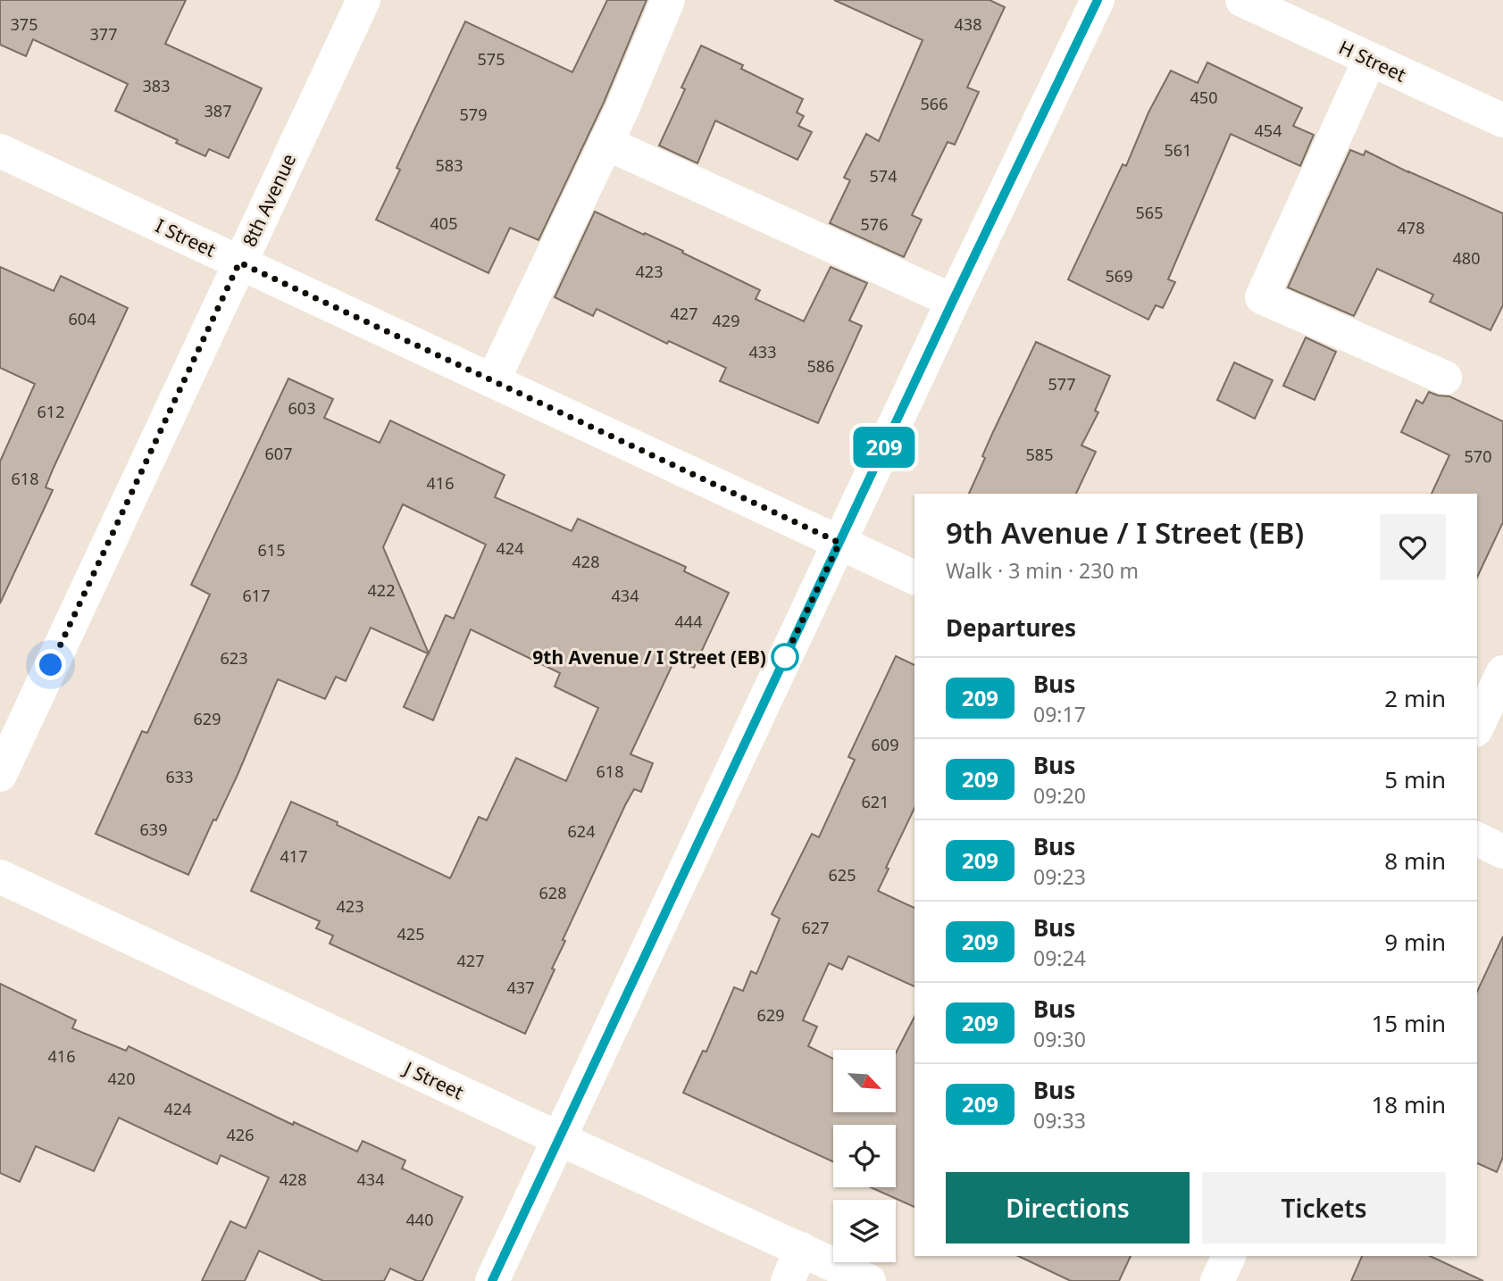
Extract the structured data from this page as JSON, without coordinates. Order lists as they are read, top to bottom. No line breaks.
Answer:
{"streets":{"street":["H Street","8th Avenue","I Street","J Street"]},"crossings":[["8th Avenue","I Street"]],"places":["9th Avenue / I Street (EB)"],"lines":["bus line 209"],"house_numbers":["375","438","377","575","383","450","566","387","579","454","561","583","574","565","405","576","478","480","423","569","427","604","429","433","586","577","603","612","607","585","570","618","416","424","615","428","422","617","434","444","623","629","609","618","633","621","639","624","417","625","628","423","627","425","427","437","629","416","420","424","426","428","434","440"],"north":"bottom right","page":{"on_map":"209","heading":[["9th Avenue / I Street (EB)","Walk · 3 min · 230 m"],"Departures"],"list":[{"mark":"209","name":"Bus","note":"09:17","value":"2 min"},{"mark":"209","name":"Bus","note":"09:20","value":"5 min"},{"mark":"209","name":"Bus","note":"09:23","value":"8 min"},{"mark":"209","name":"Bus","note":"09:24","value":"9 min"},{"mark":"209","name":"Bus","note":"09:30","value":"15 min"},{"mark":"209","name":"Bus","note":"09:33","value":"18 min"}],"buttons":["Directions","Tickets"]}}
